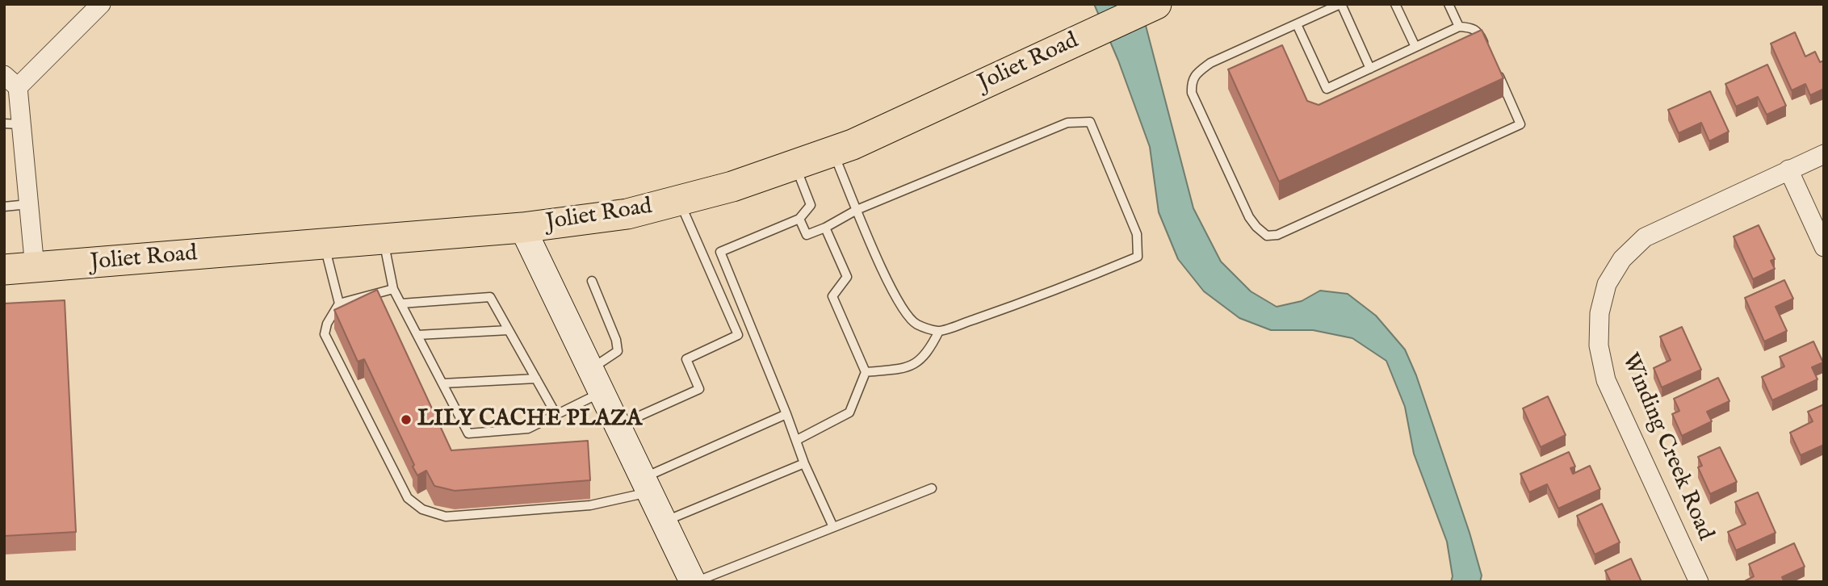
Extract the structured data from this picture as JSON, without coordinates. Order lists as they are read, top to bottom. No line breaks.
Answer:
{"streets":{"main road":["Joliet Road"],"street":["Winding Creek Road"]},"places":["LILY CACHE PLAZA"]}
